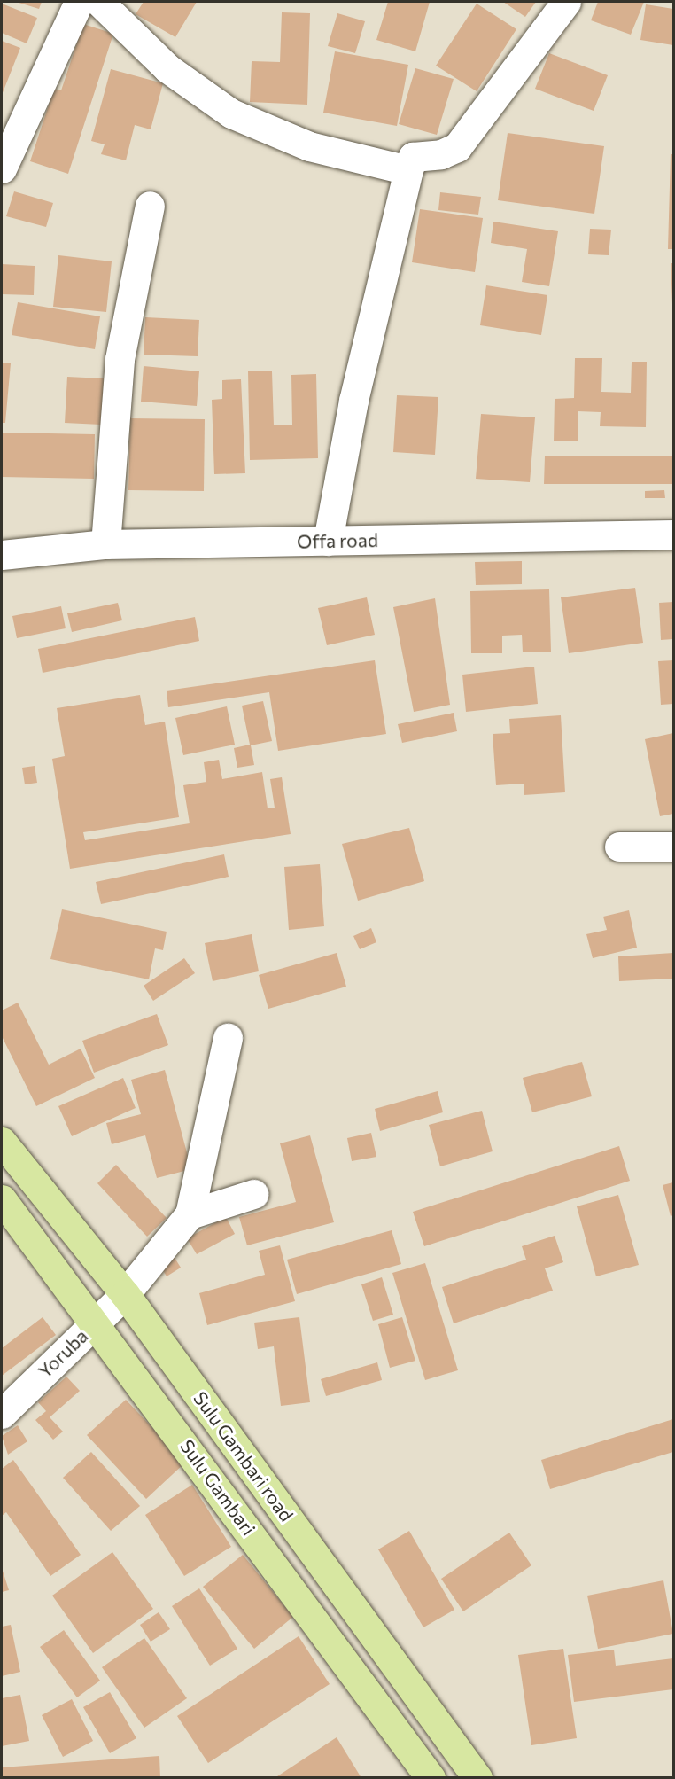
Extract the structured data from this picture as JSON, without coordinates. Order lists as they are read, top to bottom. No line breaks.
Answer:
{"streets":{"main road":["Sulu Gambari road","Sulu Gambari"],"street":["Offa road","Yoruba"]},"crossings":[["Yoruba","Sulu Gambari road"],["Yoruba","Sulu Gambari"]]}
